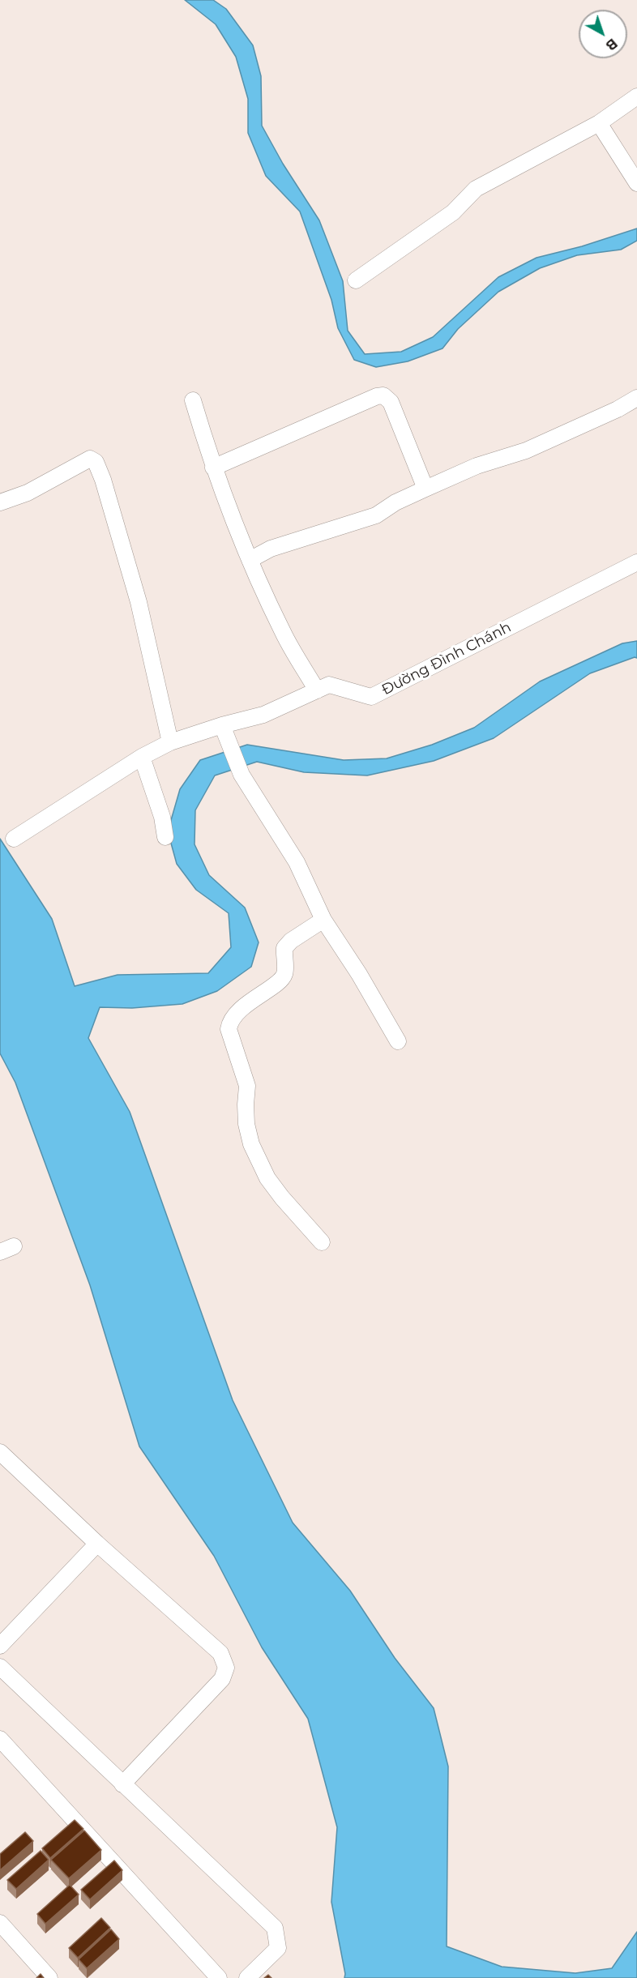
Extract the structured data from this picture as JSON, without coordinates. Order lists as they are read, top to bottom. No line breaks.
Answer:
{"streets":{"street":["Đường Đình Chánh"]},"north":"bottom right"}
